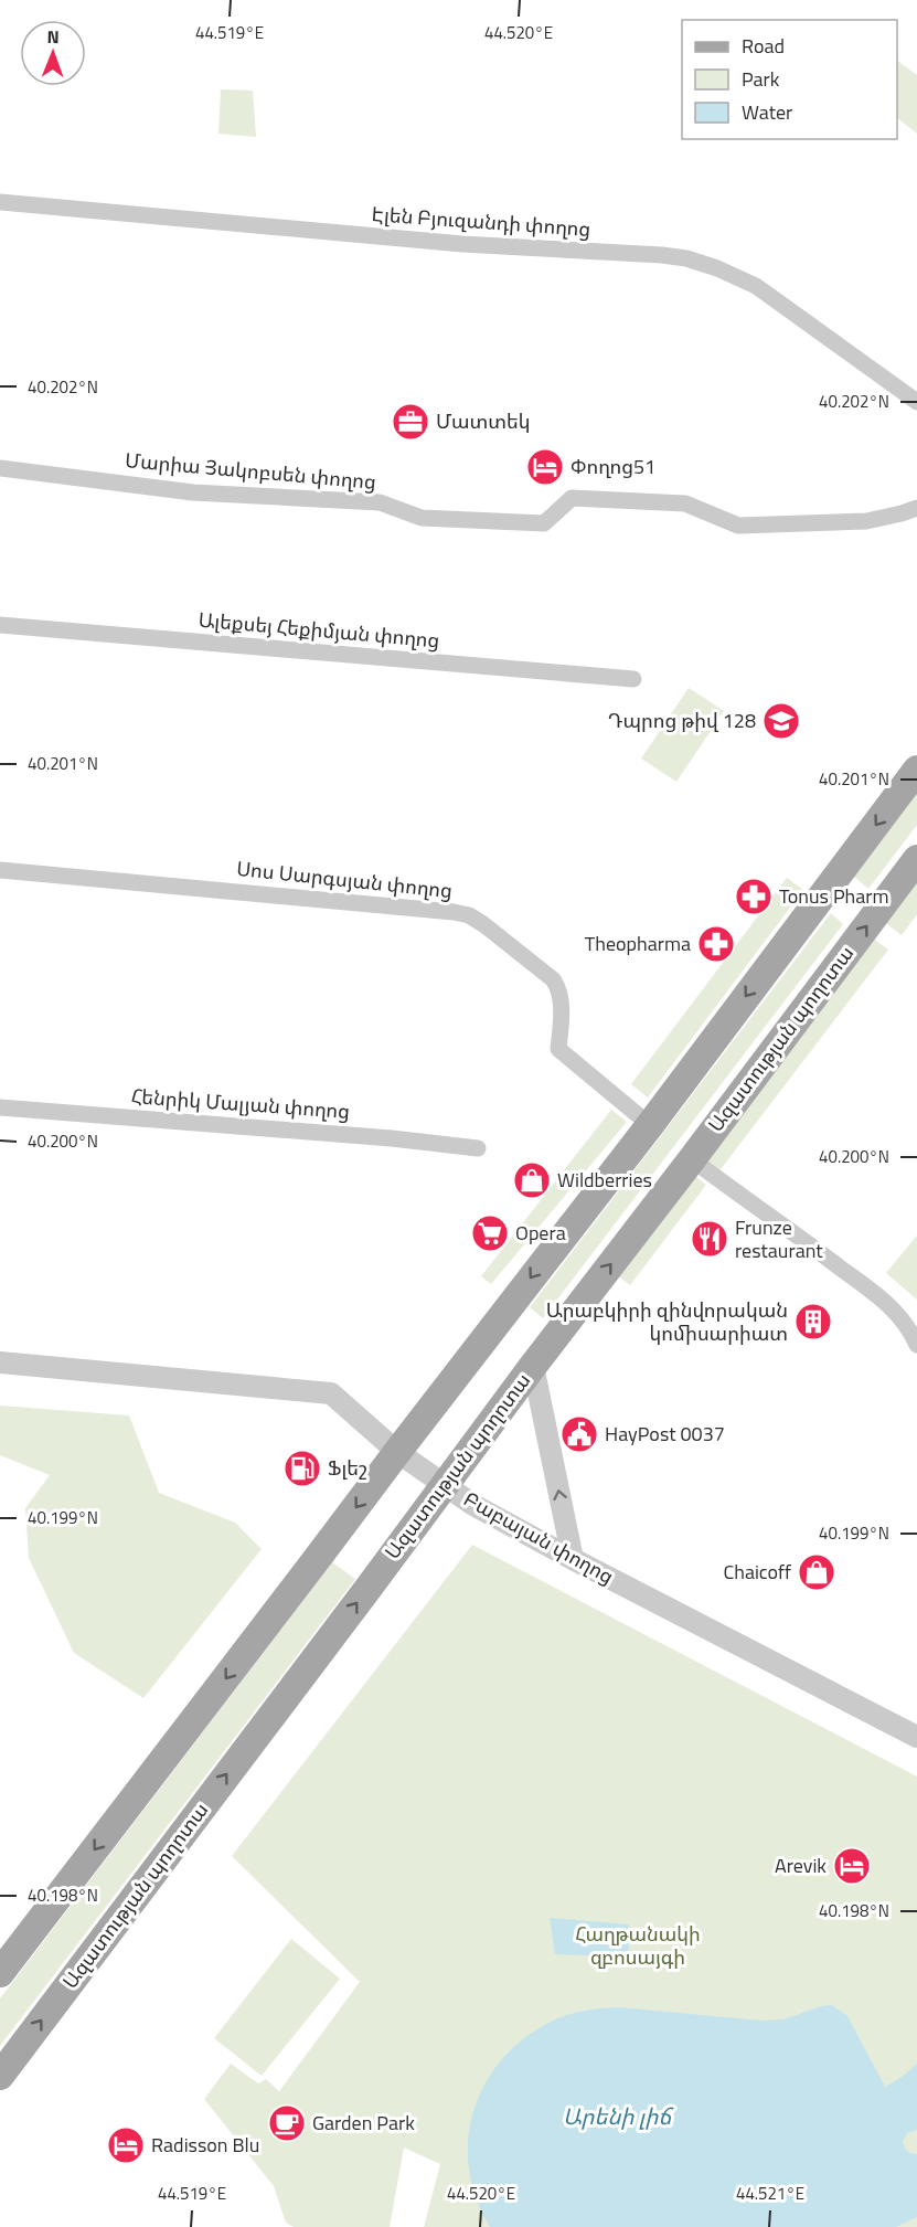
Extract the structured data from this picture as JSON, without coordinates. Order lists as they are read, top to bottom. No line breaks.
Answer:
{"streets":{"main road":["Ազատության պողոտա"],"street":["Էլեն Բյուզանդի փողոց","Մարիա Յակոբսեն փողոց","Ալեքսեյ Հեքիմյան փողոց","Սոս Սարգսյան փողոց","Հենրիկ Մալյան փողոց","Բաբայան փողոց"]},"crossings":[["Ազատության պողոտա","Բաբայան փողոց"]],"water":["Արենի լիճ"],"parks":["Հաղթանակի զբոսայգի"],"places":{"office":["Մատտեկ"],"hotel":["Փողոց51","Arevik","Radisson Blu"],"school or university":["Դպրոց թիվ 128"],"pharmacy":["Tonus Pharm","Theopharma"],"shop":["Wildberries","Chaicoff"],"supermarket":["Opera"],"restaurant":["Frunze restaurant"],"building":["Արաբկիրի զինվորական կոմիսարիատ"],"public building":["HayPost 0037"],"fuel station":["Ֆլեշ"],"cafe":["Garden Park"]},"legend":["Road","Park","Water"],"north":"top","coordinates":["44.519°E","44.520°E","40.202°N","40.201°N","40.200°N","40.199°N","40.198°N","44.521°E"]}
